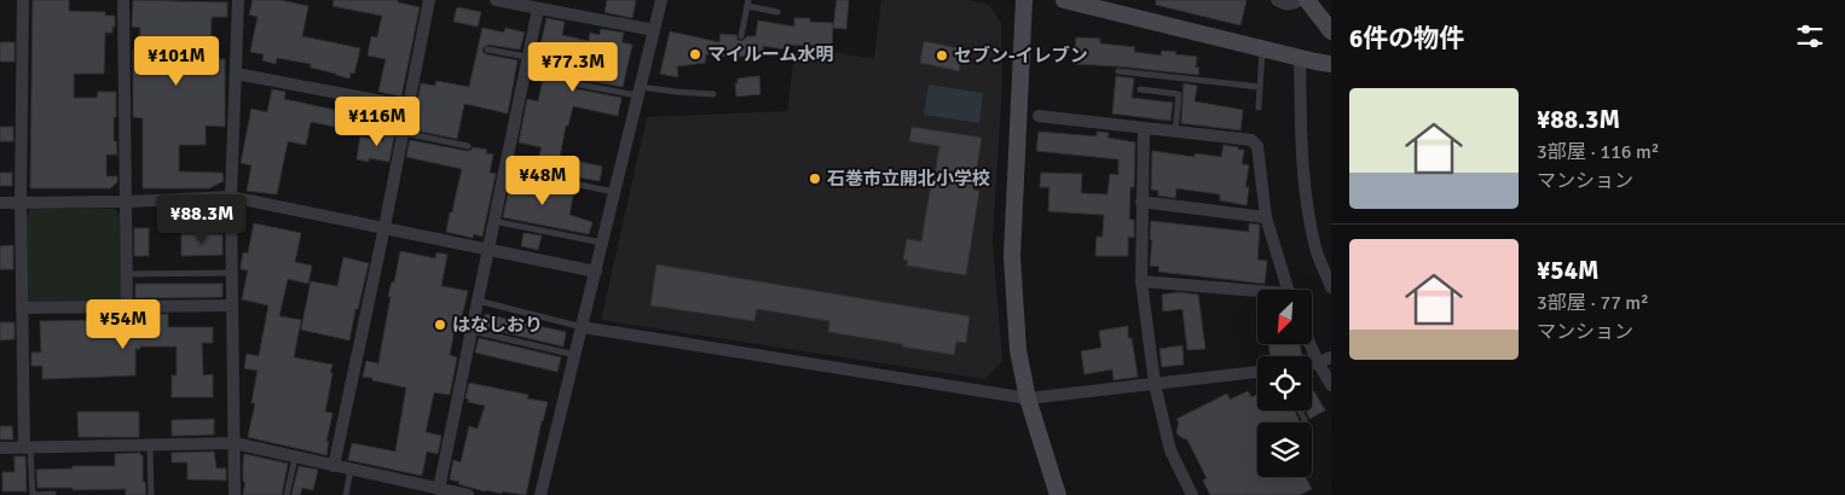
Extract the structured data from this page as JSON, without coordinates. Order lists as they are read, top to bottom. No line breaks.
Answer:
{"places":["マイルーム水明","セブン-イレブン","石巻市立開北小学校","はなしおり"],"north":"bottom left","page":{"heading":"6件の物件","price":["¥101M","¥77.3M","¥116M","¥48M","¥88.3M","¥54M"],"list":[{"name":"¥88.3M","note":"3部屋 · 116 m² · マンション"},{"name":"¥54M","note":"3部屋 · 77 m² · マンション"}]}}
